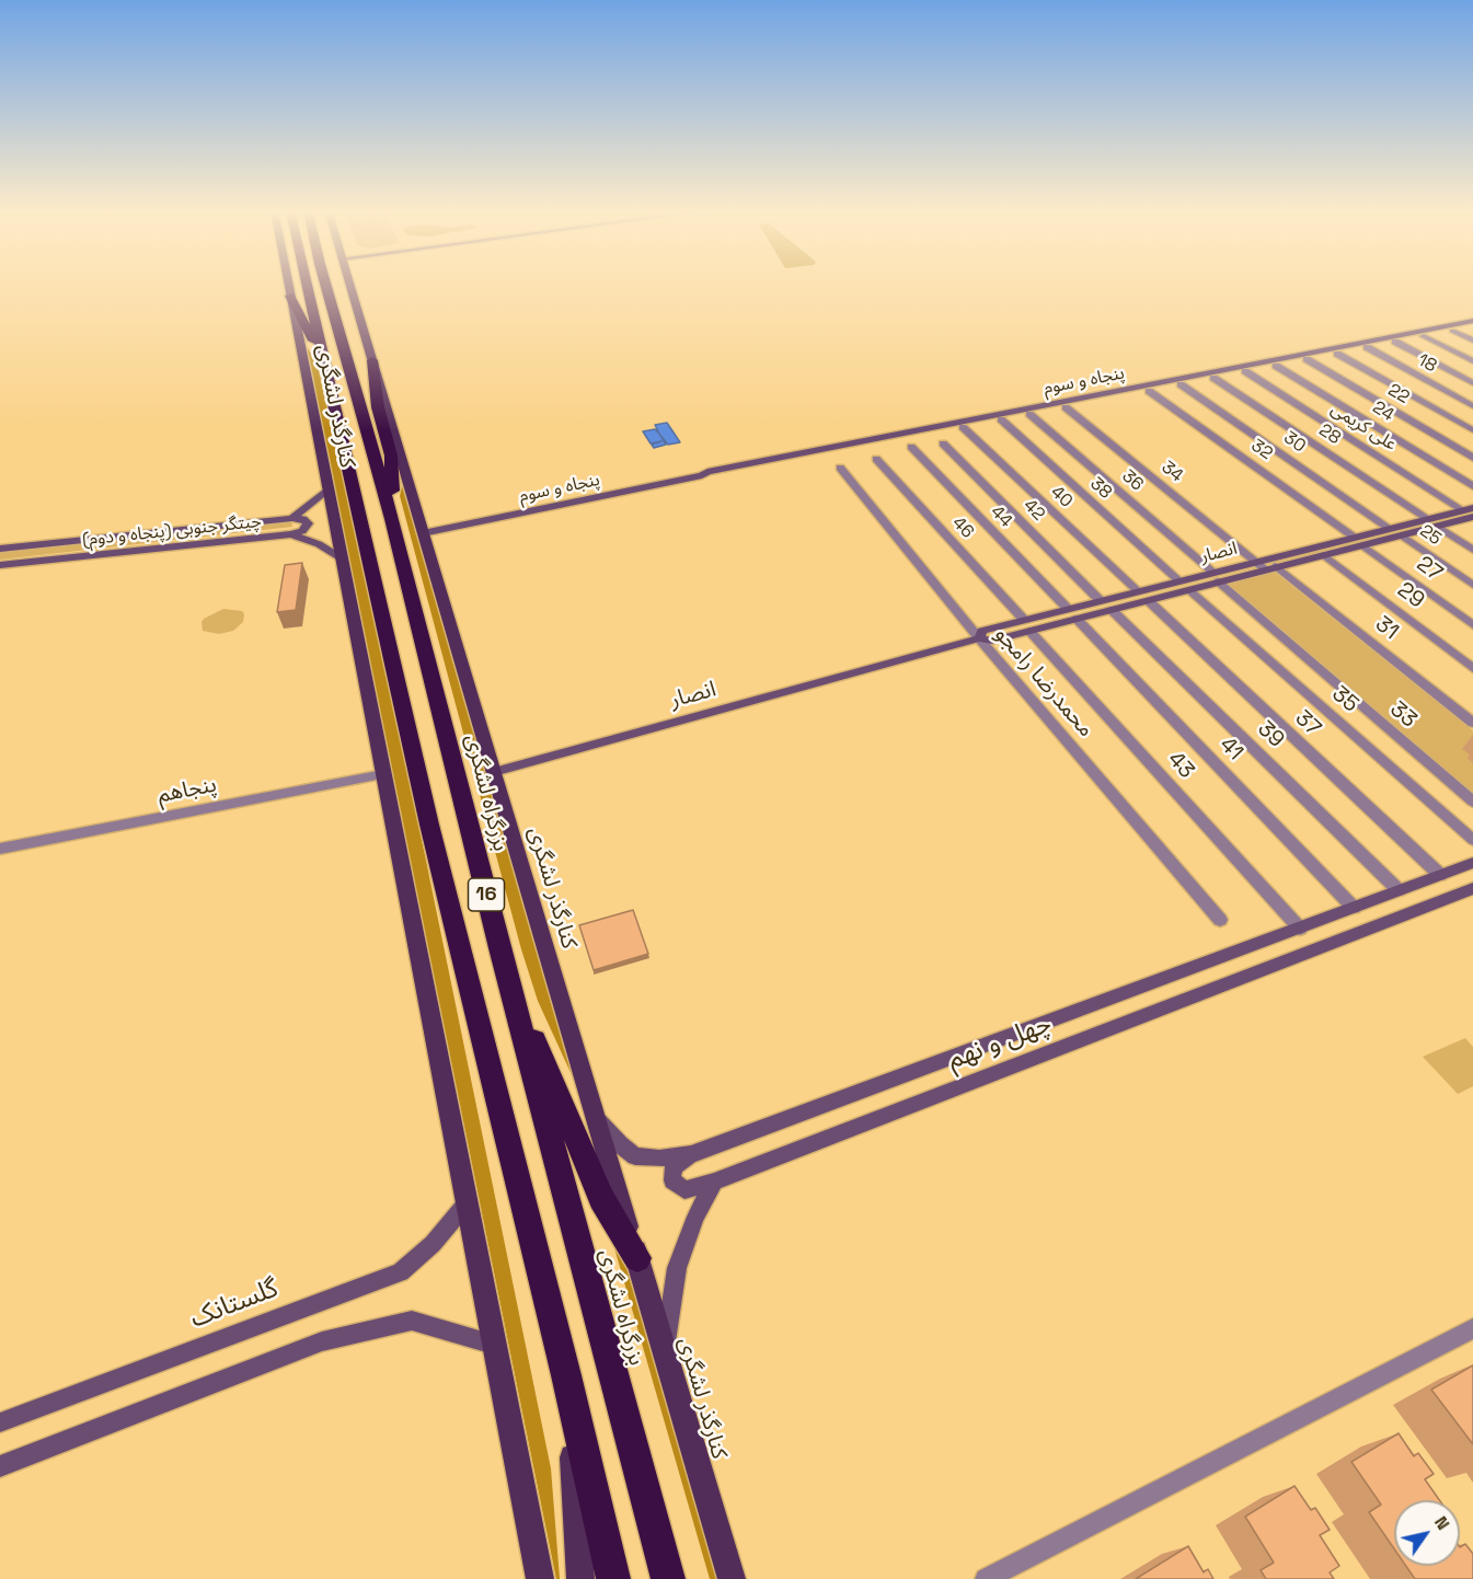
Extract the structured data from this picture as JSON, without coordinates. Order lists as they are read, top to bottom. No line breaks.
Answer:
{"streets":{"highway":["بزرگراه لشگری","16"],"main road":["کنارگذر لشگری"],"street":["18","پنجاه و سوم","22","24","علی کریمی","28","30","32","34","36","38","40","42","44","46","چیتگر جنوبی (پنجاه و دوم)","25","انصار","27","29","31","محمدرضا رامجو","35","33","37","39","41","43","پنجاهم","چهل و نهم","گلستانک"]},"crossings":[["18","پنجاه و سوم"],["پنجاه و سوم","22"],["پنجاه و سوم","کنارگذر لشگری"],["پنجاه و سوم","24"],["پنجاه و سوم","علی کریمی"],["پنجاه و سوم","28"],["پنجاه و سوم","30"],["پنجاه و سوم","32"],["پنجاه و سوم","34"],["پنجاه و سوم","36"],["پنجاه و سوم","38"],["پنجاه و سوم","40"],["کنارگذر لشگری","چیتگر جنوبی (پنجاه و دوم)"],["کنارگذر لشگری","انصار"],["کنارگذر لشگری","پنجاهم"],["کنارگذر لشگری","چهل و نهم"],["کنارگذر لشگری","گلستانک"],["علی کریمی","انصار"],["28","انصار"],["30","انصار"],["32","انصار"],["32","27"],["34","انصار"],["34","31"],["36","انصار"],["36","33"],["38","انصار"],["40","انصار"],["42","انصار"],["44","انصار"],["44","41"],["46","انصار"],["46","43"],["25","انصار"],["انصار","27"],["انصار","29"],["انصار","31"],["انصار","محمدرضا رامجو"],["انصار","35"],["انصار","33"],["انصار","37"],["انصار","39"],["انصار","41"],["انصار","43"],["37","چهل و نهم"],["39","چهل و نهم"],["41","چهل و نهم"],["43","چهل و نهم"]],"north":"top right"}
